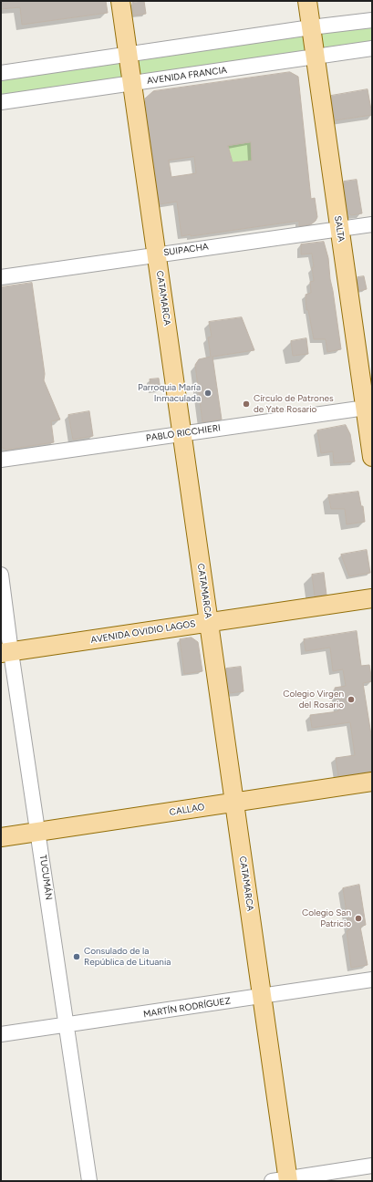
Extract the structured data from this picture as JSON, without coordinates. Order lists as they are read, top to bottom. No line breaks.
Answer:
{"streets":{"main road":["SALTA","CATAMARCA","AVENIDA OVIDIO LAGOS","CALLAO"],"street":["AVENIDA FRANCIA","SUIPACHA","PABLO RICCHIERI","TUCUMÁN","MARTÍN RODRÍGUEZ"]},"crossings":[["AVENIDA FRANCIA","SALTA"],["AVENIDA FRANCIA","CATAMARCA"],["SALTA","SUIPACHA"],["SALTA","PABLO RICCHIERI"],["SUIPACHA","CATAMARCA"],["CATAMARCA","PABLO RICCHIERI"],["CATAMARCA","AVENIDA OVIDIO LAGOS"],["CATAMARCA","CALLAO"],["CATAMARCA","MARTÍN RODRÍGUEZ"],["AVENIDA OVIDIO LAGOS","TUCUMÁN"],["CALLAO","TUCUMÁN"],["TUCUMÁN","MARTÍN RODRÍGUEZ"]],"places":["Parroquia María Inmaculada","Círculo de Patrones de Yate Rosario","Colegio Virgen del Rosario","Colegio San Patricio","Consulado de la República de Lituania"]}
